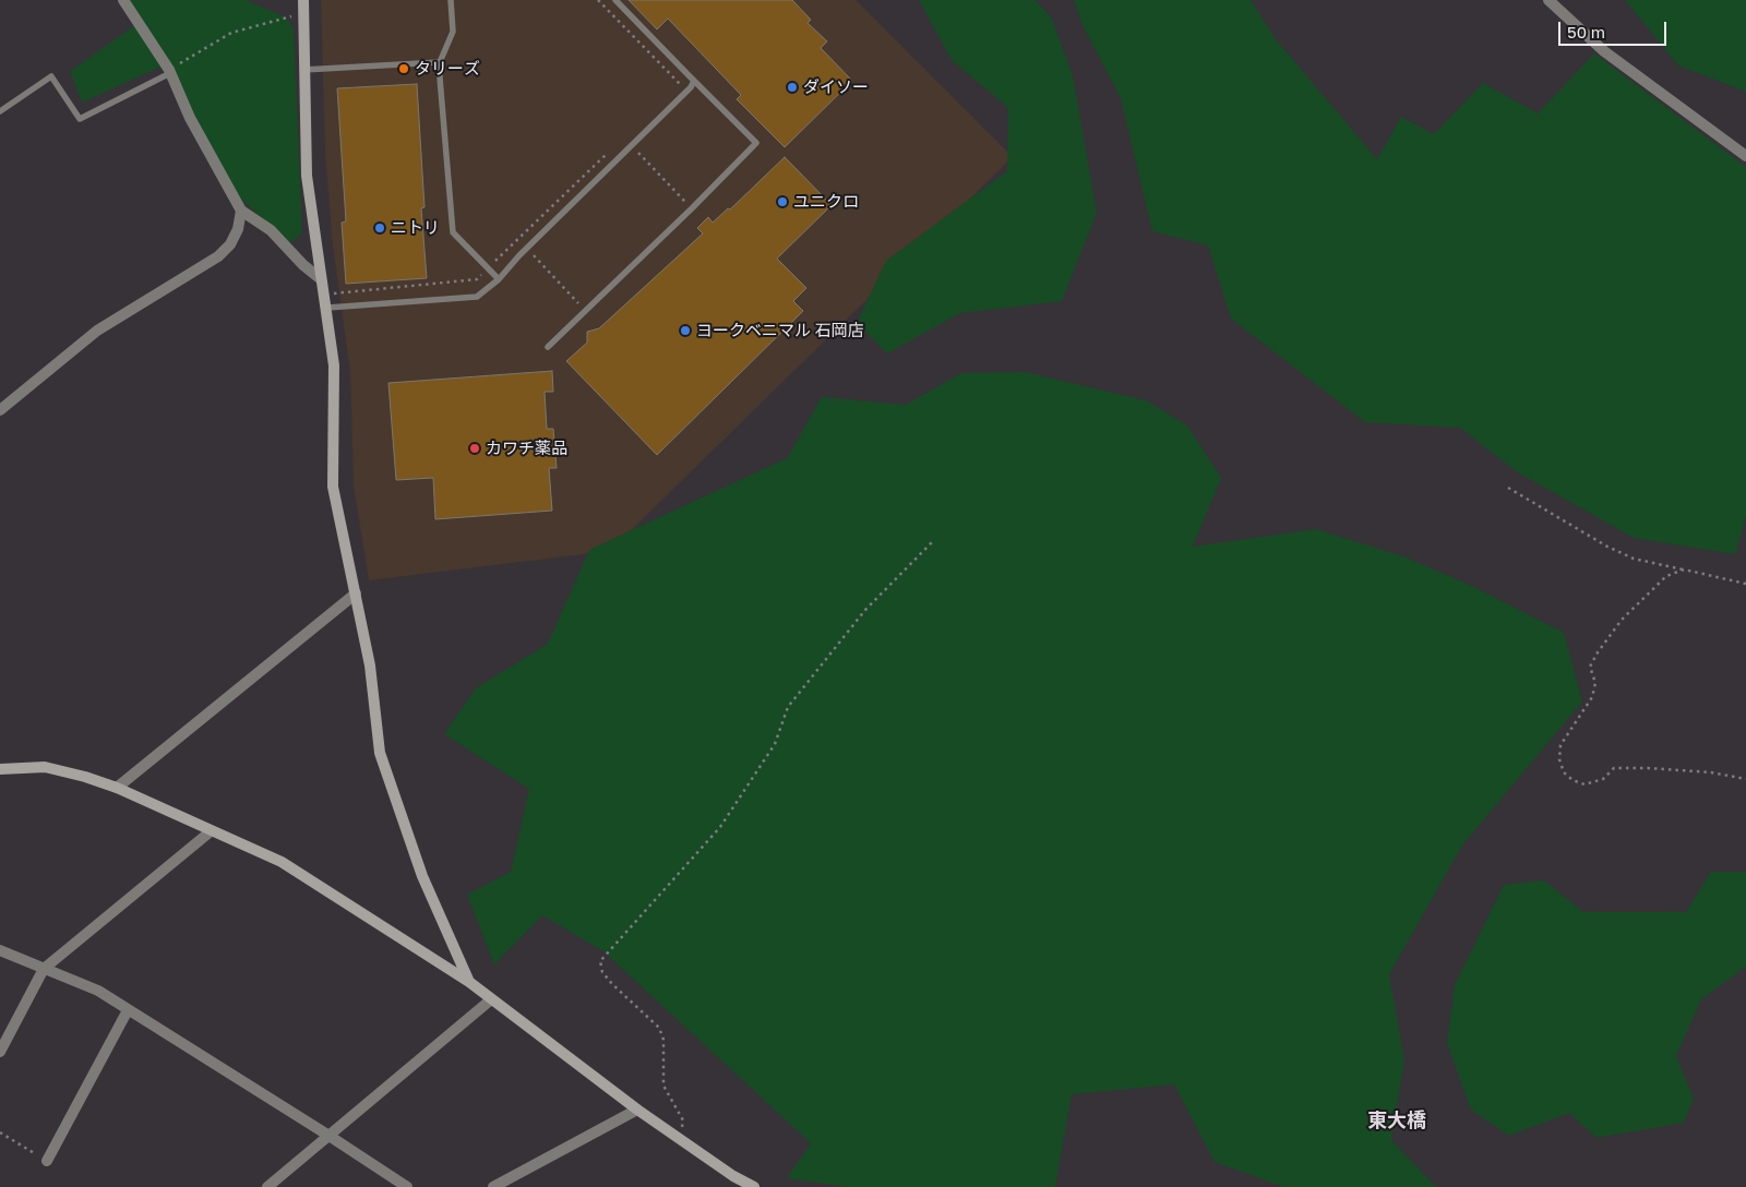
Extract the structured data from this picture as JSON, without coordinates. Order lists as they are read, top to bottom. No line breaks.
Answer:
{"districts":["東大橋"],"places":["タリーズ","ダイソー","ユニクロ","ニトリ","ヨークベニマル 石岡店","カワチ薬品"],"scale_bar":"50 m"}
